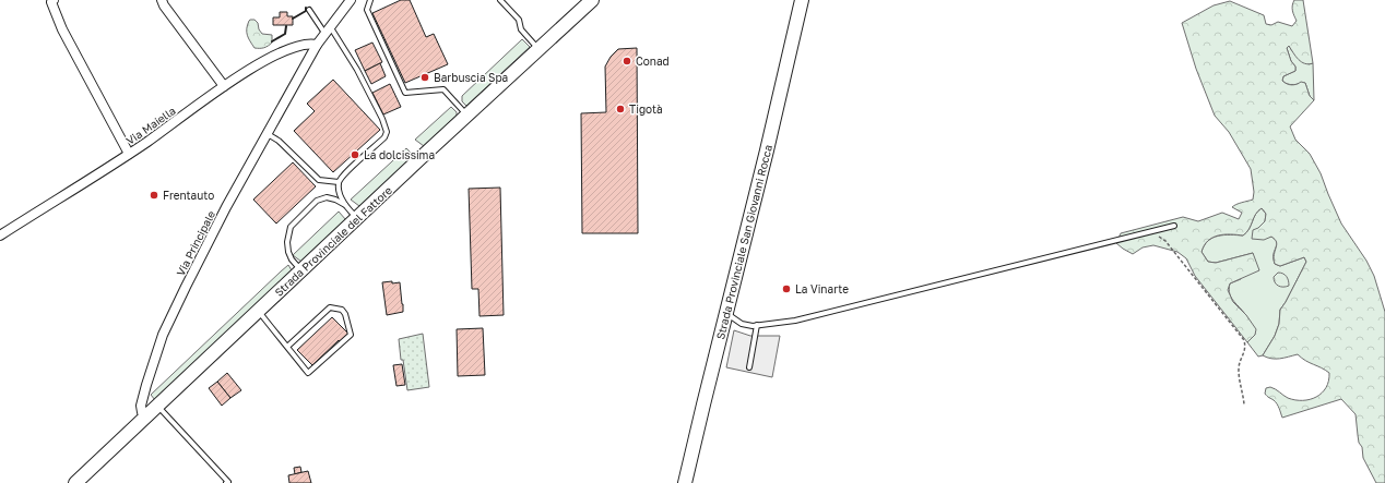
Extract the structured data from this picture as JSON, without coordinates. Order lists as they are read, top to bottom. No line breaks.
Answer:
{"streets":{"main road":["Strada Provinciale del Fattore","Strada Provinciale San Giovanni Rocca"],"street":["Via Maiella","Via Principale"]},"crossings":[["Via Maiella","Via Principale"],["Strada Provinciale del Fattore","Via Principale"]],"places":["Conad","Barbuscia Spa","Tigotà","La dolcissima","Frentauto","La Vinarte"]}
